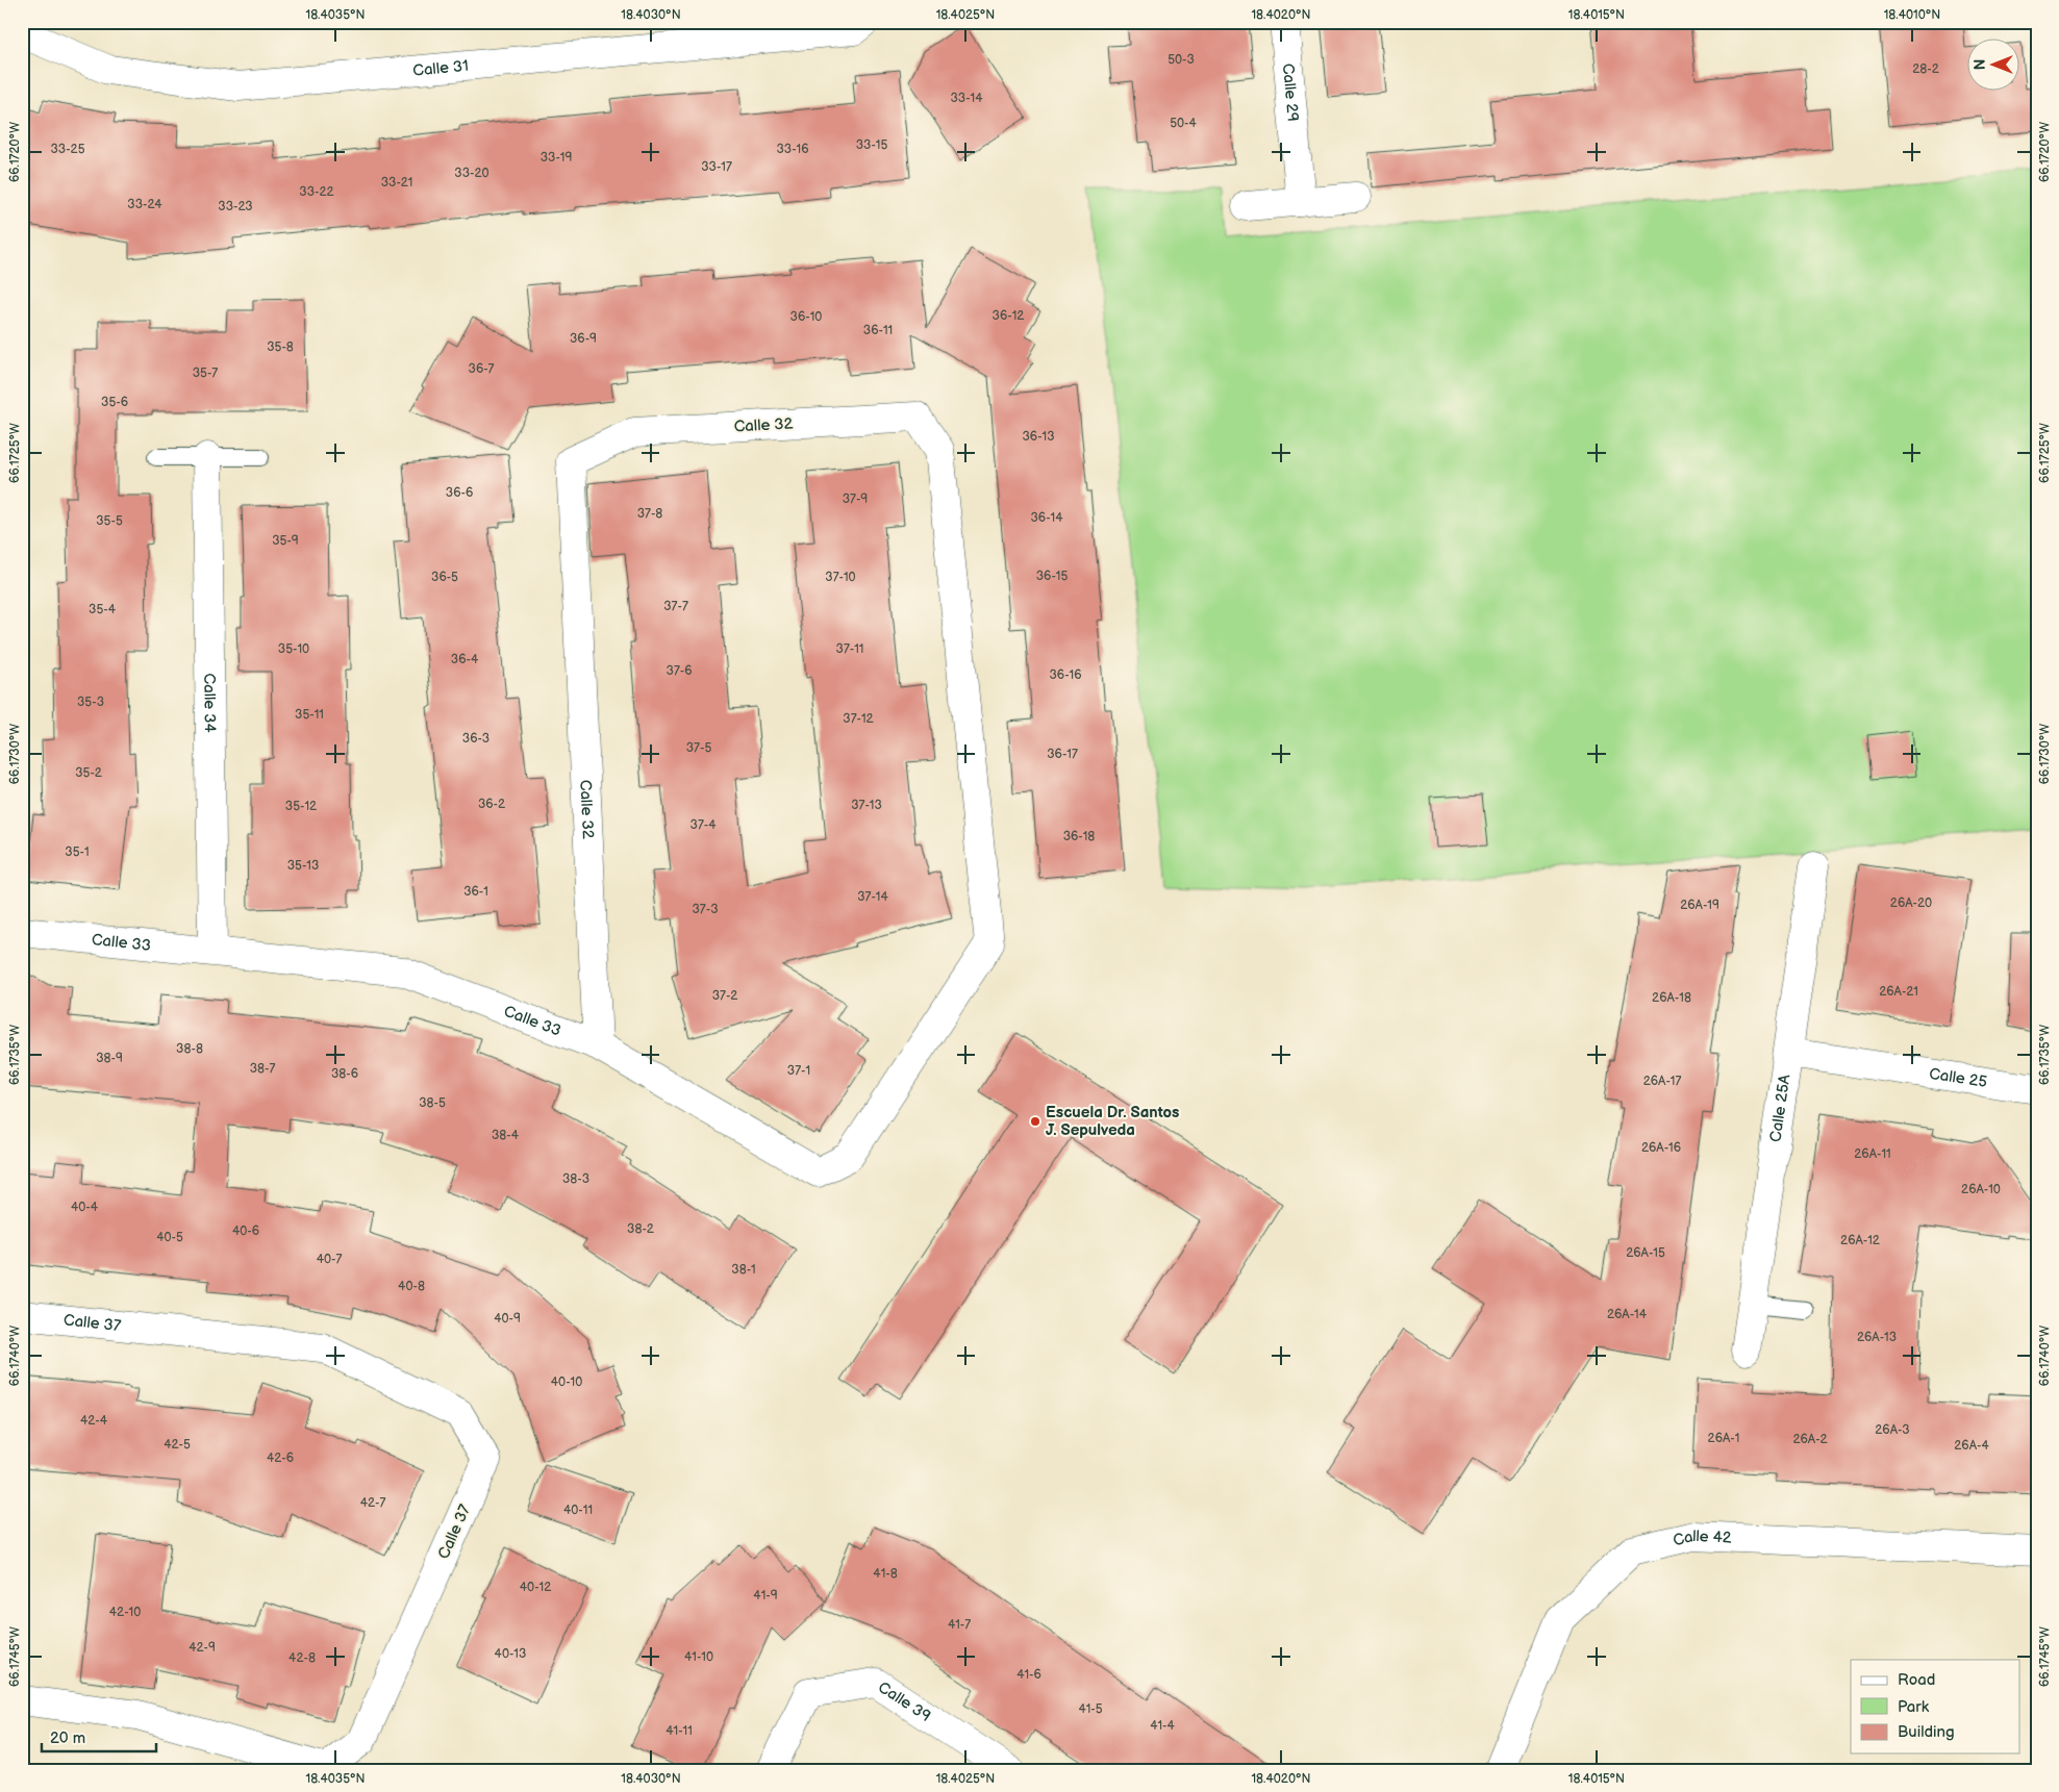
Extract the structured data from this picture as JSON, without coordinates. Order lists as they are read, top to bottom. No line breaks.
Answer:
{"streets":{"street":["Calle 31","Calle 29","Calle 32","Calle 34","Calle 33","Calle 25","Calle 25A","Calle 37","Calle 42","Calle 39"]},"crossings":[["Calle 32","Calle 33"],["Calle 34","Calle 33"],["Calle 25","Calle 25A"]],"places":["Escuela Dr. Santos J. Sepulveda"],"house_numbers":["50-3","28-2","33-14","50-4","33-15","33-25","33-16","33-19","33-17","33-20","33-21","33-22","33-24","33-23","36-12","36-10","36-11","36-9","35-8","36-7","35-7","35-6","36-13","36-6","37-9","37-8","36-14","35-5","35-9","36-15","36-5","37-10","37-7","35-4","35-10","37-11","36-4","37-6","36-16","35-3","35-11","37-12","36-3","37-5","36-17","35-2","36-2","37-13","35-12","37-4","36-18","35-1","35-13","36-1","37-14","26A-20","26A-19","37-3","26A-21","37-2","26A-18","38-8","38-9","38-7","37-1","38-6","26A-17","38-5","38-4","26A-16","26A-11","38-3","26A-10","40-4","38-2","40-6","40-5","26A-12","26A-15","40-7","38-1","40-8","26A-14","40-9","26A-13","40-10","42-4","26A-3","26A-1","26A-2","42-5","26A-4","42-6","42-7","40-11","41-8","40-12","41-9","42-10","41-7","42-9","40-13","41-10","42-8","41-6","41-5","41-4","41-11"],"legend":["Road","Park","Building"],"scale_bar":"20 m","north":"left","coordinates":["18.4035°N","18.4030°N","18.4025°N","18.4020°N","18.4015°N","18.4010°N","66.1720°W","66.1725°W","66.1730°W","66.1735°W","66.1740°W","66.1745°W"]}
